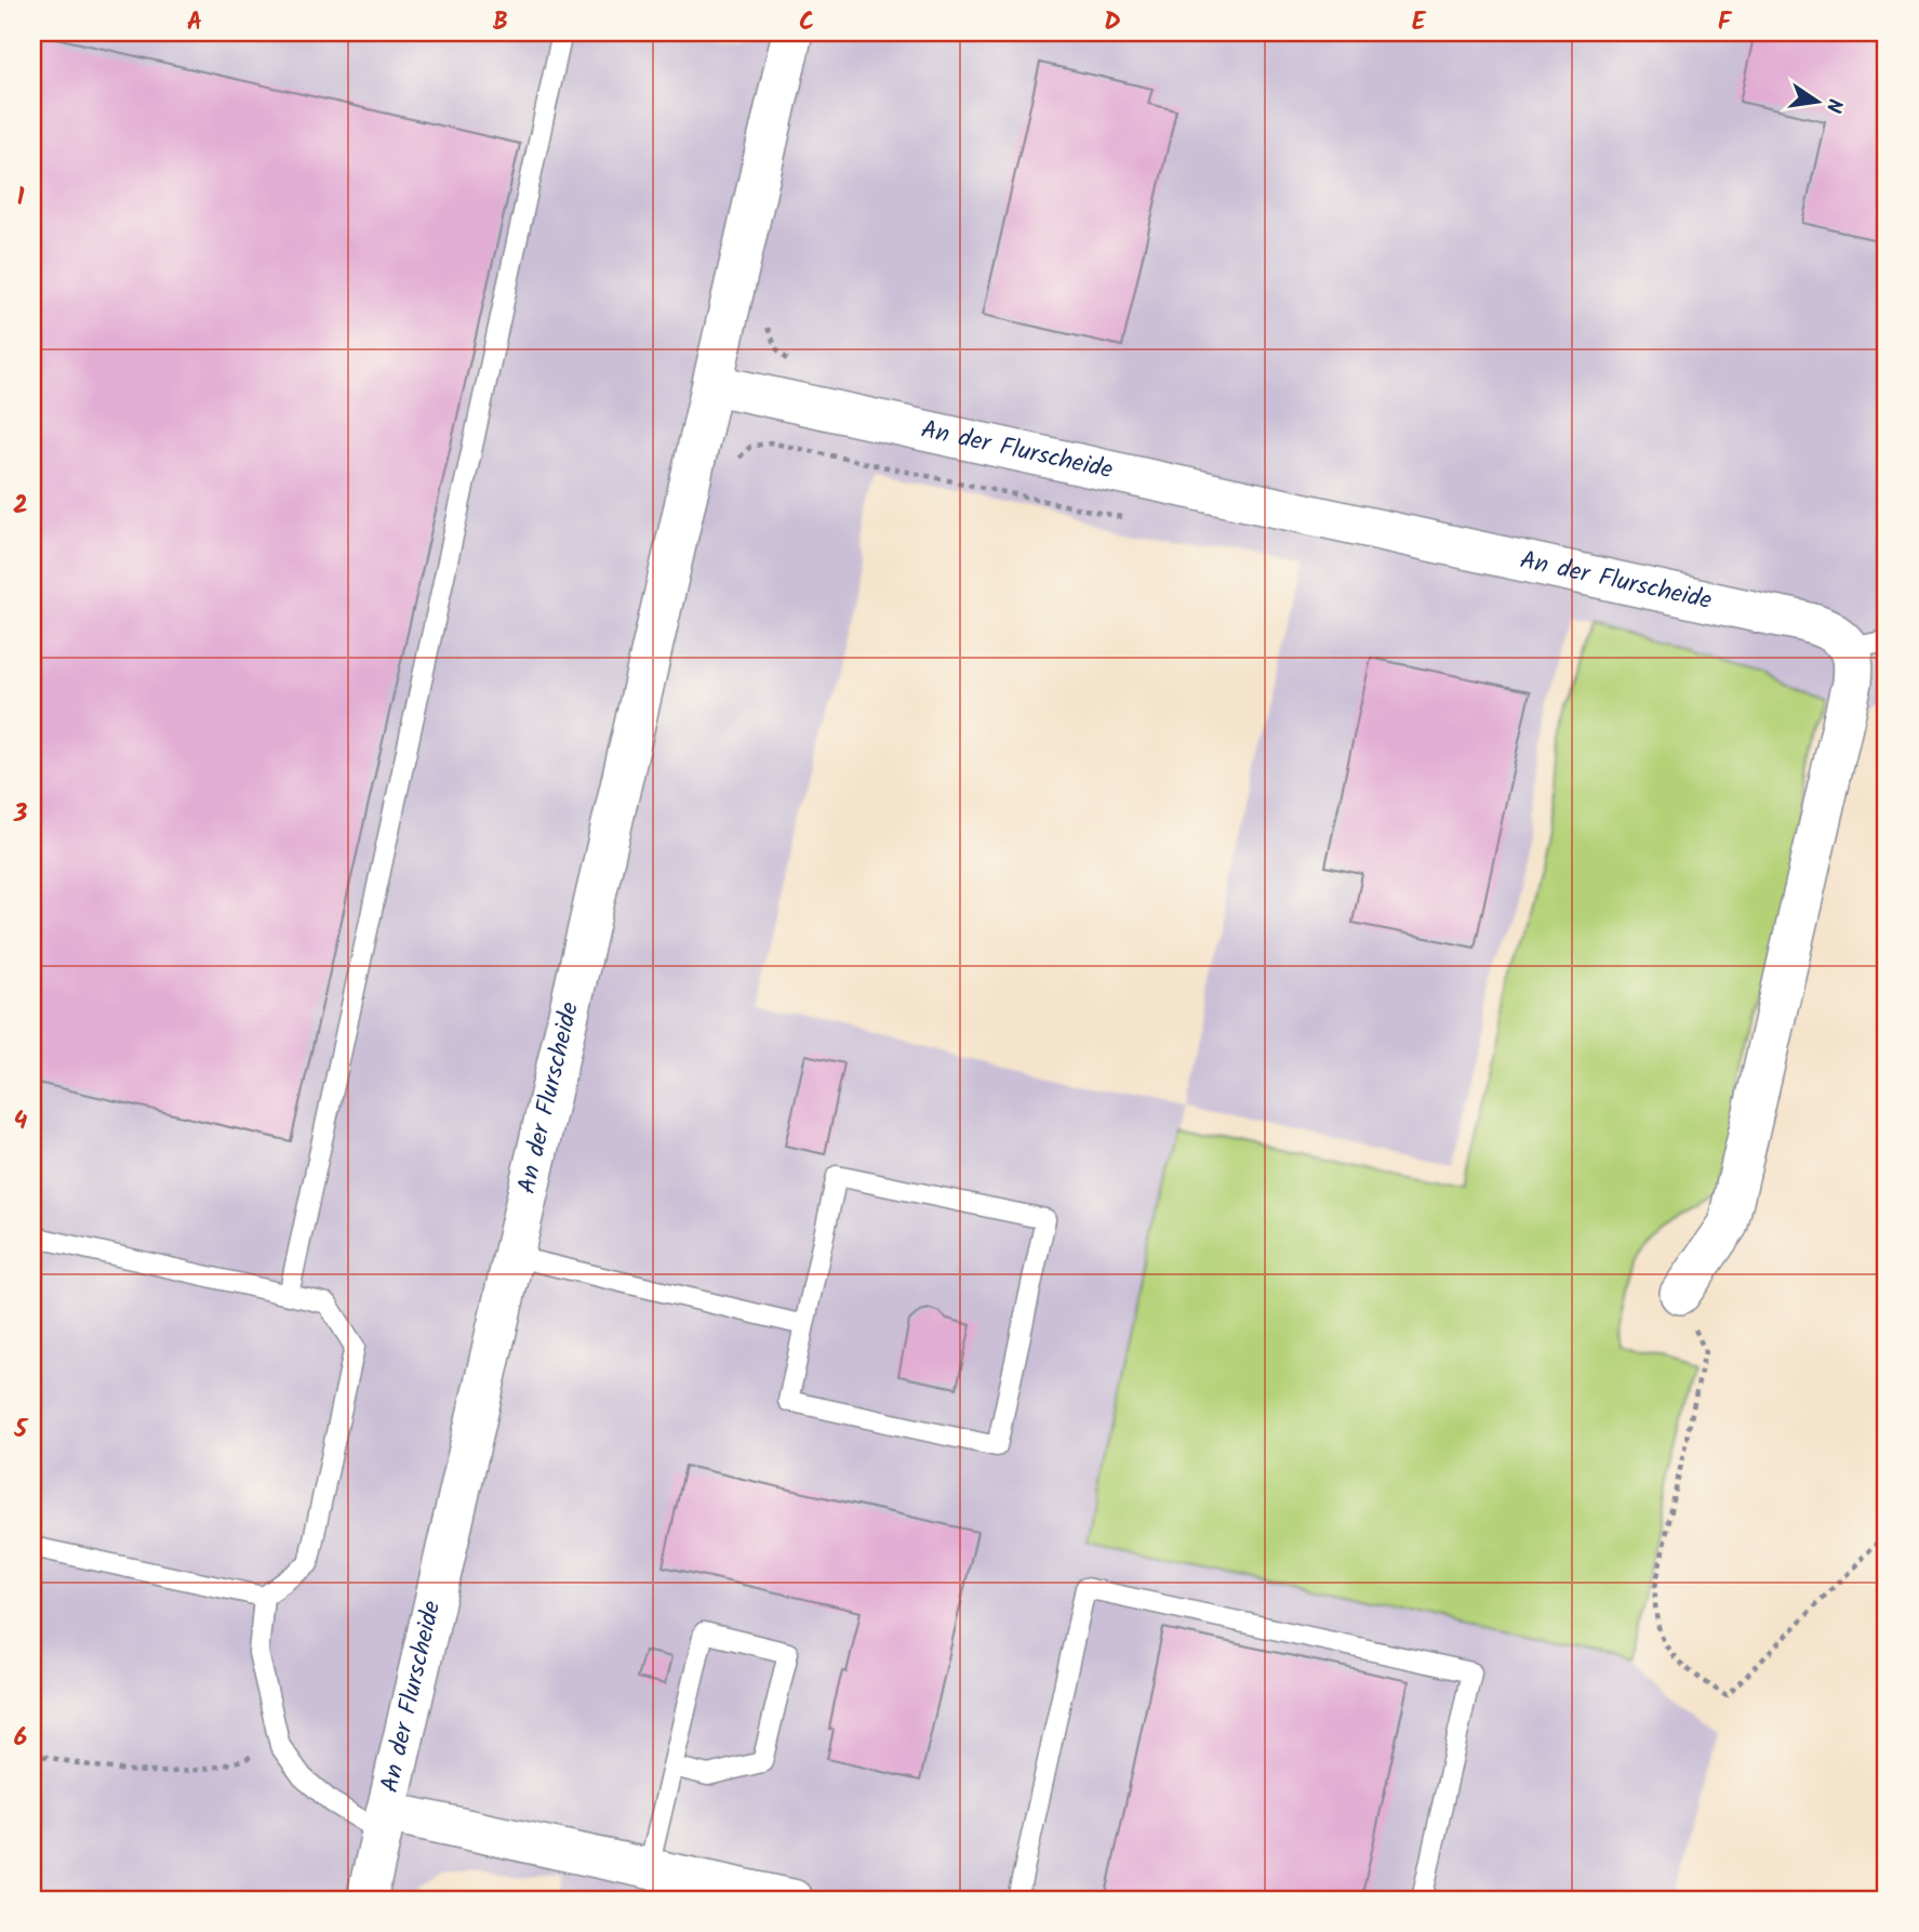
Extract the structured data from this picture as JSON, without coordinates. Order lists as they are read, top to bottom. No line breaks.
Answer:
{"streets":{"street":["An der Flurscheide"]},"north":"right","grid":{"columns":["A","B","C","D","E","F"],"rows":["1","2","3","4","5","6"]}}
